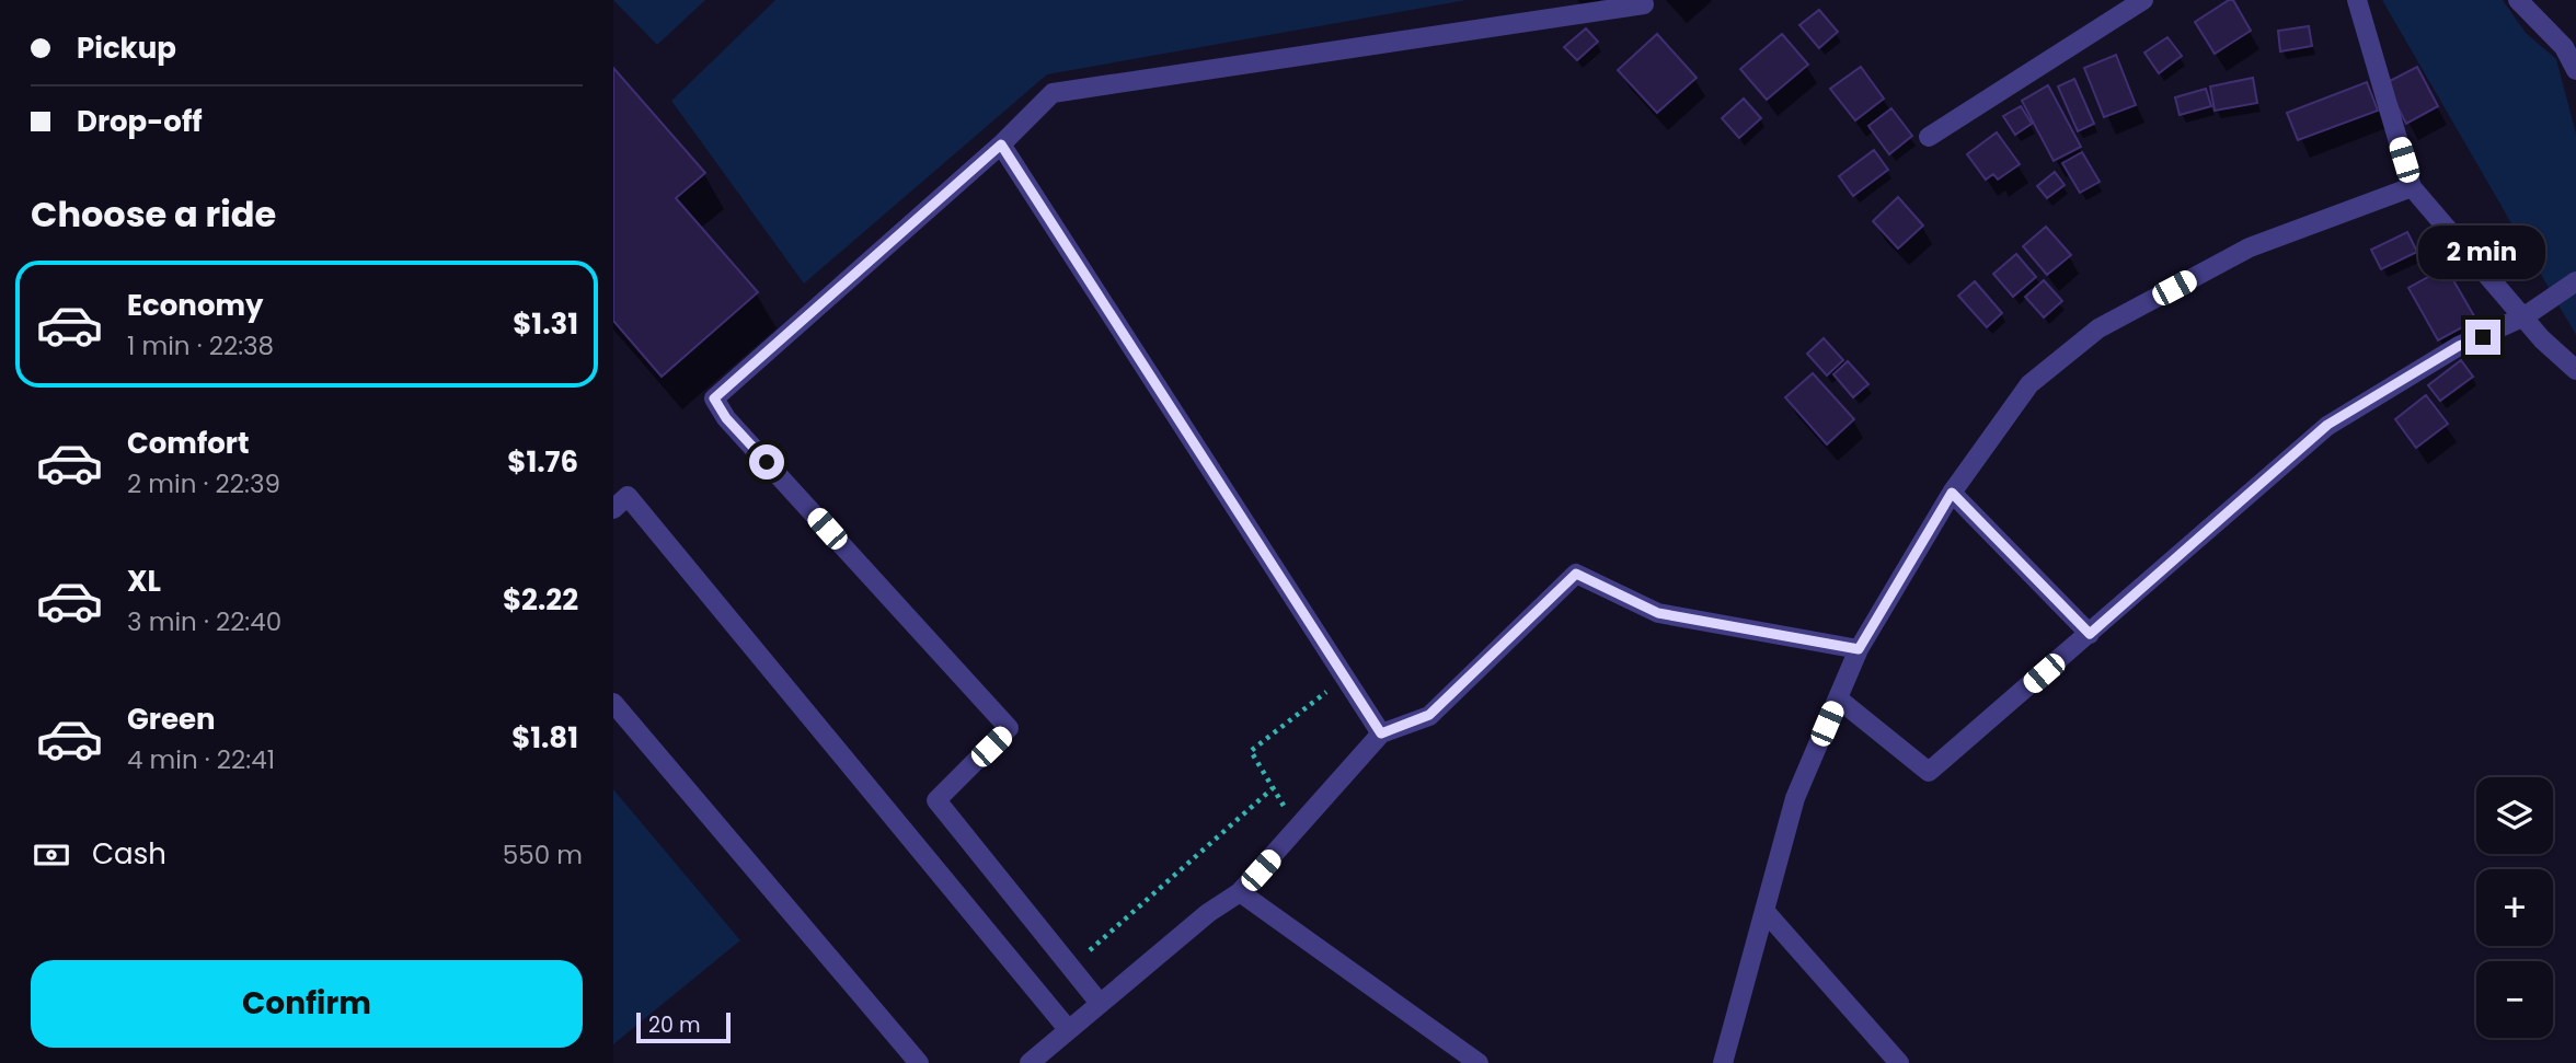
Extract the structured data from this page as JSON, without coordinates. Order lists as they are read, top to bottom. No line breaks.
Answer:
{"scale_bar":"20 m","page":{"banner":["Pickup","Drop-off"],"heading":"Choose a ride","bubble":"2 min","list":[{"name":"Economy","note":"1 min · 22:38","value":"$1.31"},{"name":"Comfort","note":"2 min · 22:39","value":"$1.76"},{"name":"XL","note":"3 min · 22:40","value":"$2.22"},{"name":"Green","note":"4 min · 22:41","value":"$1.81"}],"map_buttons":["+","−"],"pay":["Cash","550 m"],"buttons":"Confirm","scale":"20 m"}}
